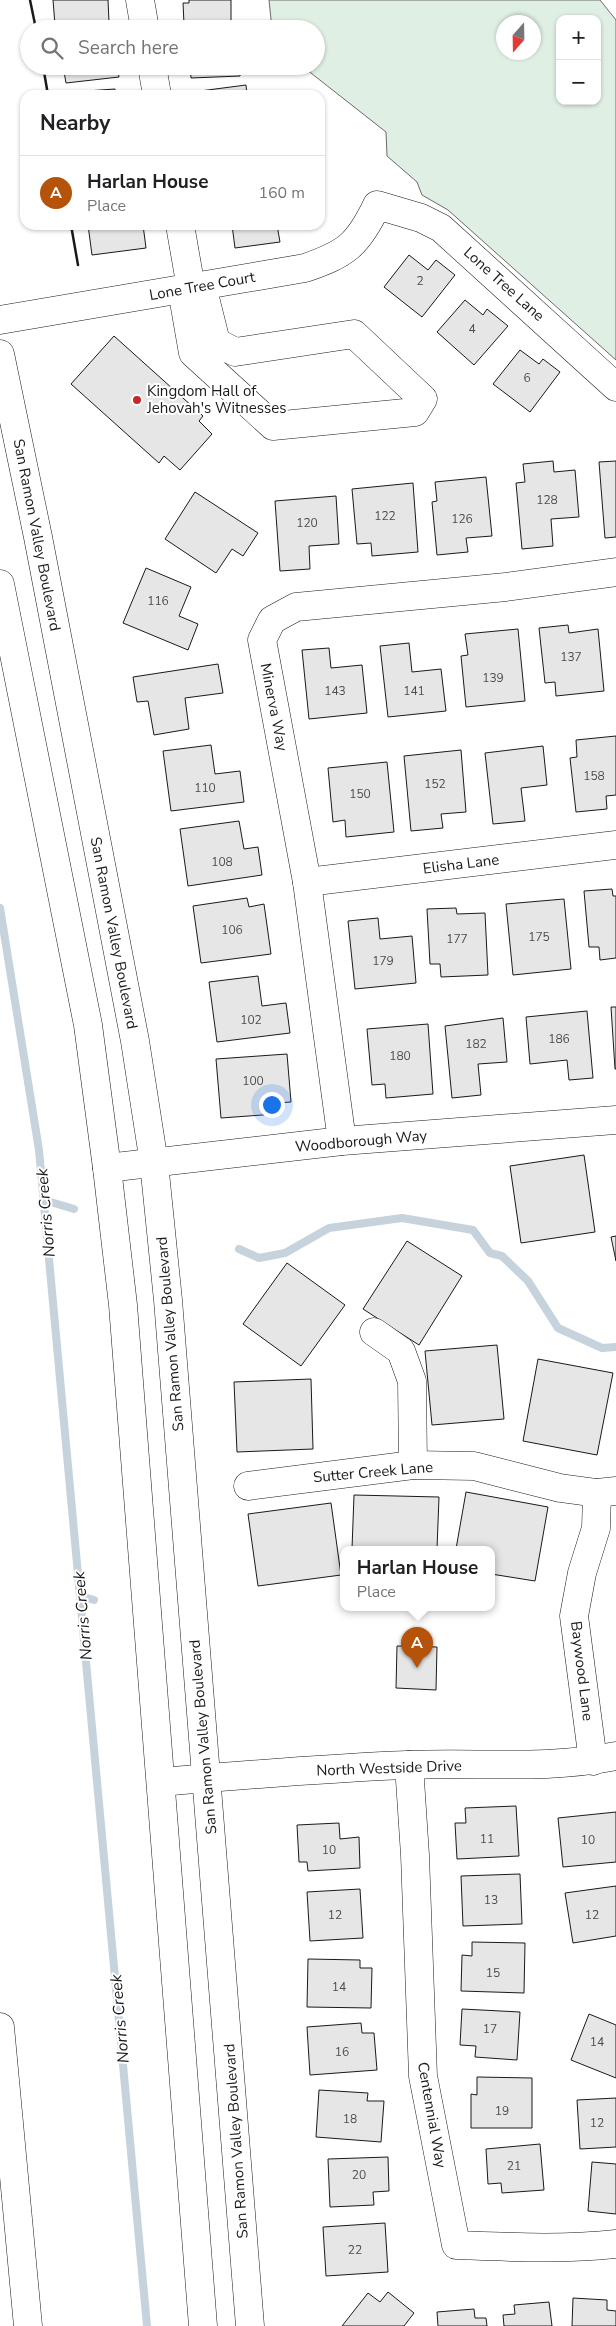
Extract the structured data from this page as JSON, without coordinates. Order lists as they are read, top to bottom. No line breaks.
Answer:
{"streets":{"main road":["Lone Tree Lane","Lone Tree Court","San Ramon Valley Boulevard","Minerva Way","Elisha Lane","Woodborough Way","Sutter Creek Lane","Baywood Lane","North Westside Drive","Centennial Way"]},"crossings":[["Lone Tree Lane","Lone Tree Court"],["San Ramon Valley Boulevard","Woodborough Way"],["San Ramon Valley Boulevard","North Westside Drive"],["Minerva Way","Elisha Lane"],["Minerva Way","Woodborough Way"],["Sutter Creek Lane","Baywood Lane"],["Baywood Lane","North Westside Drive"],["North Westside Drive","Centennial Way"]],"water":["Norris Creek"],"places":["Kingdom Hall of Jehovah's Witnesses"],"house_numbers":["2","4","6","128","122","126","120","116","137","139","143","141","158","152","110","150","108","106","175","177","179","102","186","182","180","100","11","10","10","13","12","12","15","14","17","14","16","19","18","12","21","20","22"],"north":"bottom","page":{"map_buttons":["+","−"],"search":"Search here","heading":"Nearby","list":[{"mark":"A","name":"Harlan House","note":"Place","value":"160 m"}],"popup":["Harlan House","Place"],"pins":"A"}}
